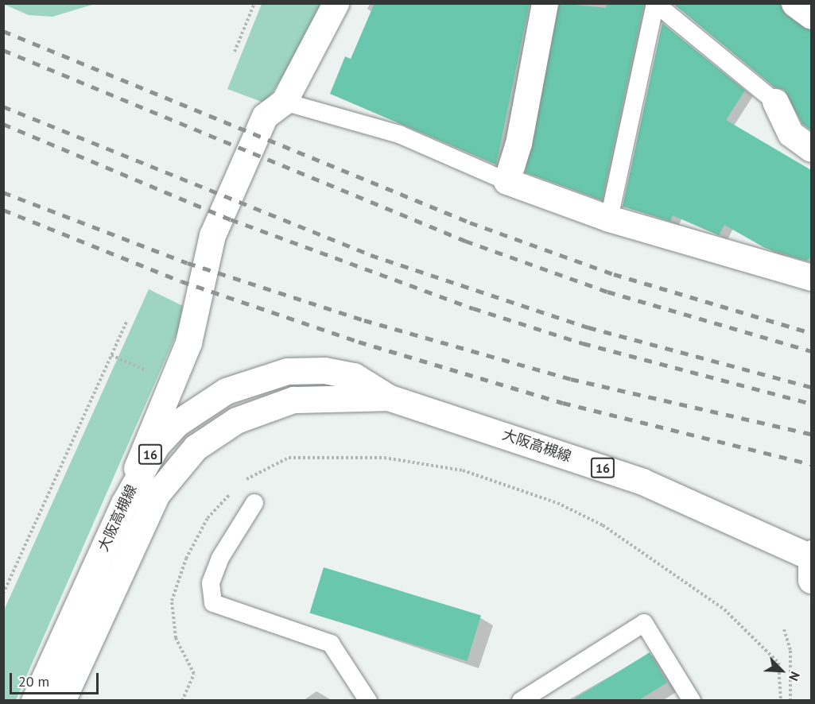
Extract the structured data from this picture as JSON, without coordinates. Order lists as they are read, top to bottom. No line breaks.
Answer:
{"streets":{"main road":["大阪高槻線","16"]},"scale_bar":"20 m","north":"bottom right"}
